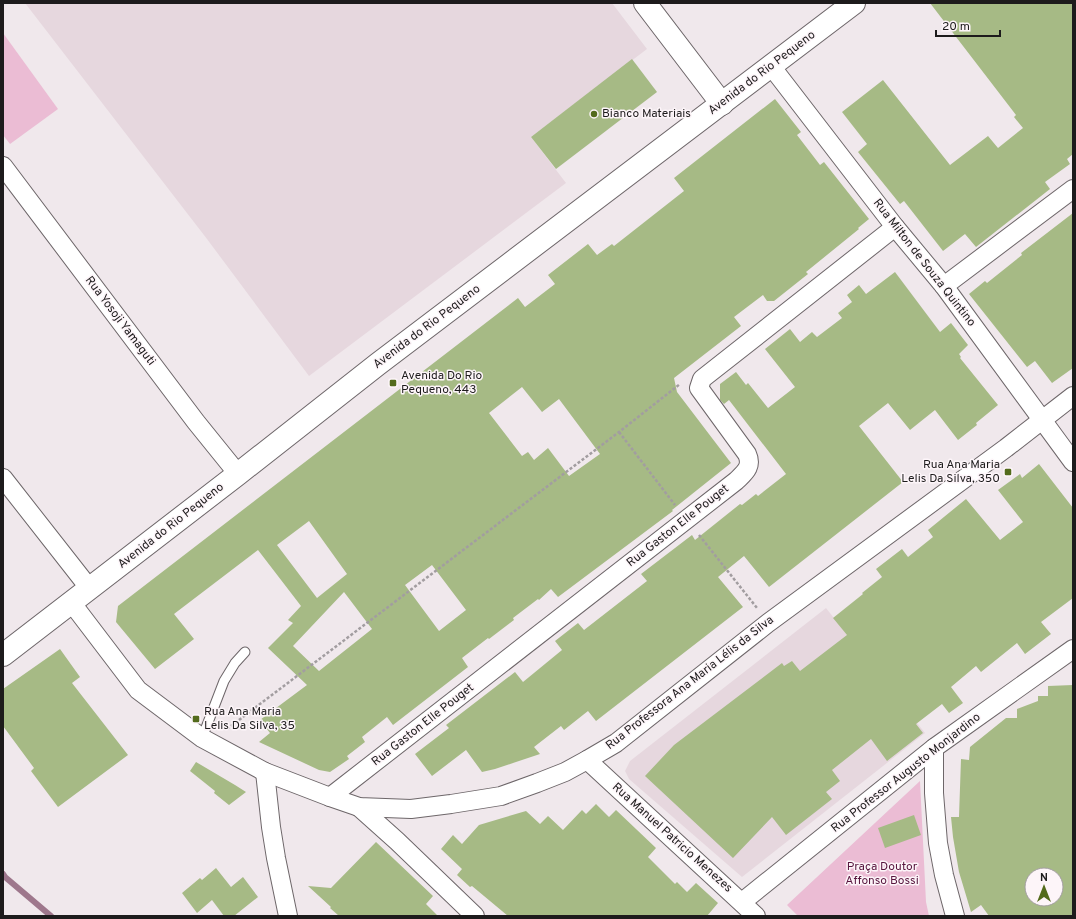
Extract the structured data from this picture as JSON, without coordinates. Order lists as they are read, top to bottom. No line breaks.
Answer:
{"streets":{"main road":["Avenida do Rio Pequeno"],"street":["Rua Milton de Souza Quintino","Rua Yosoji Yamaguti","Rua Gaston Elle Pouget","Rua Professora Ana Maria Lélis da Silva","Rua Professor Augusto Monjardino","Rua Manuel Patricio Menezes"]},"crossings":[["Avenida do Rio Pequeno","Rua Milton de Souza Quintino"],["Avenida do Rio Pequeno","Rua Yosoji Yamaguti"],["Avenida do Rio Pequeno","Rua Professora Ana Maria Lélis da Silva"],["Rua Milton de Souza Quintino","Rua Professora Ana Maria Lélis da Silva"],["Rua Gaston Elle Pouget","Rua Professora Ana Maria Lélis da Silva"],["Rua Professora Ana Maria Lélis da Silva","Rua Manuel Patricio Menezes"],["Rua Professor Augusto Monjardino","Rua Manuel Patricio Menezes"]],"parks":["Praça Doutor Affonso Bossi"],"places":{"other":["Bianco Materiais"],"transit":["Avenida Do Rio Pequeno, 443","Rua Ana Maria Lelis Da Silva, 350","Rua Ana Maria Lelis Da Silva, 35"]},"scale_bar":"20 m","north":"top"}
